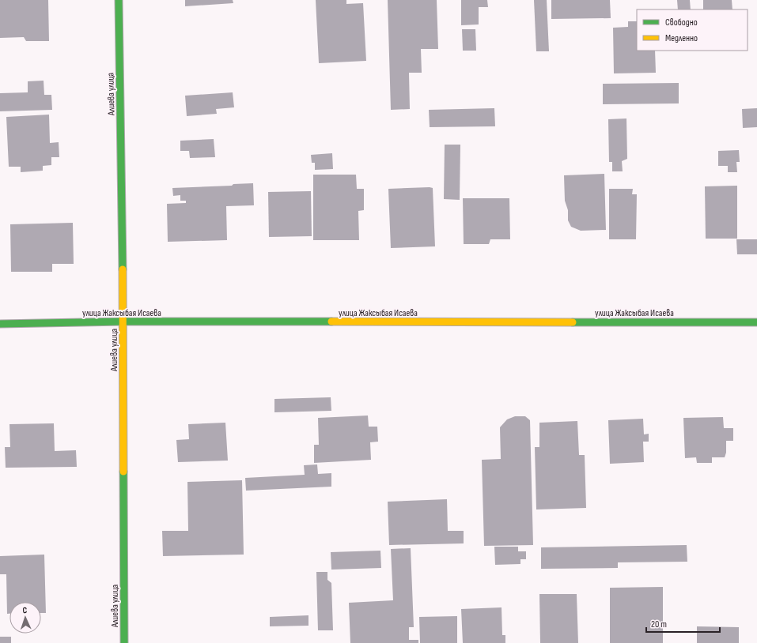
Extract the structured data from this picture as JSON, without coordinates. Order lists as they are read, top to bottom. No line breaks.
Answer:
{"streets":{"street":["Алиева улица","улица Жаксыбая Исаева"]},"crossings":[["Алиева улица","улица Жаксыбая Исаева"]],"legend":["Свободно","Медленно"],"scale_bar":"20 m","north":"top"}
